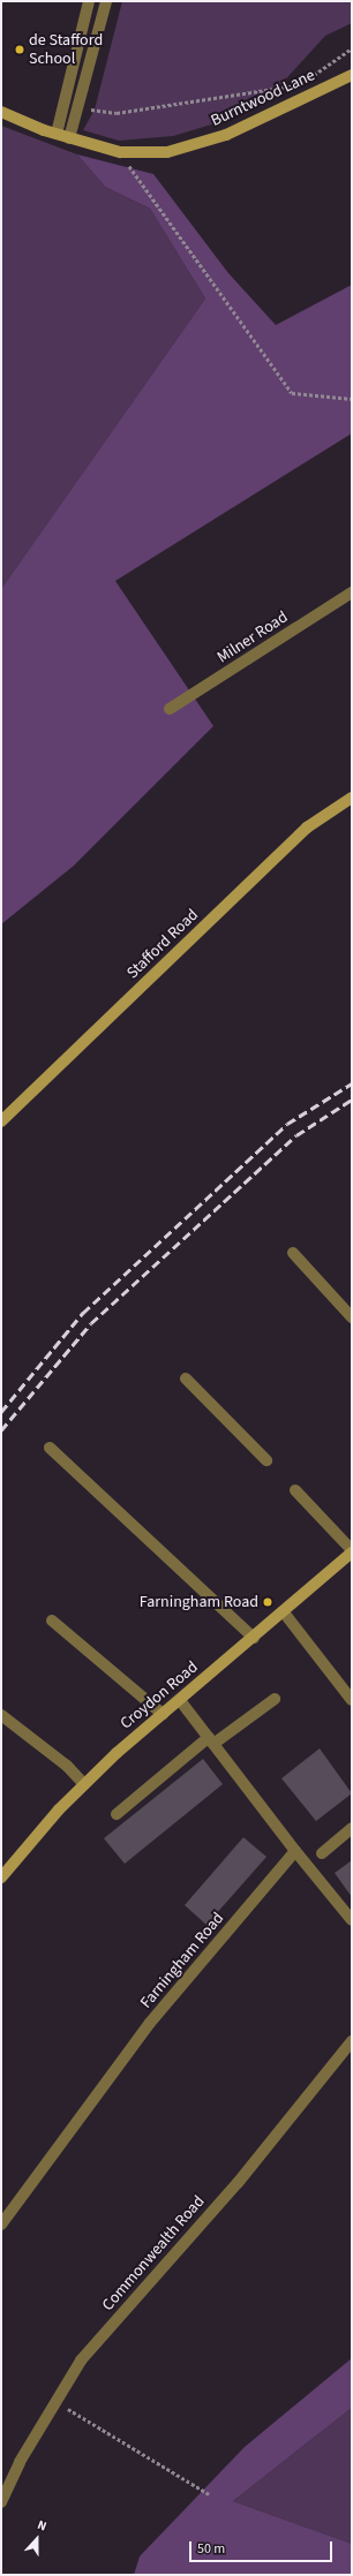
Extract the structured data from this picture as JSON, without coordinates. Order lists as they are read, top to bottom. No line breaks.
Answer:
{"streets":{"street":["Burntwood Lane","Milner Road","Stafford Road","Croydon Road","Farningham Road","Commonwealth Road"]},"places":["de Stafford School","Farningham Road"],"scale_bar":"50 m","north":"top"}
